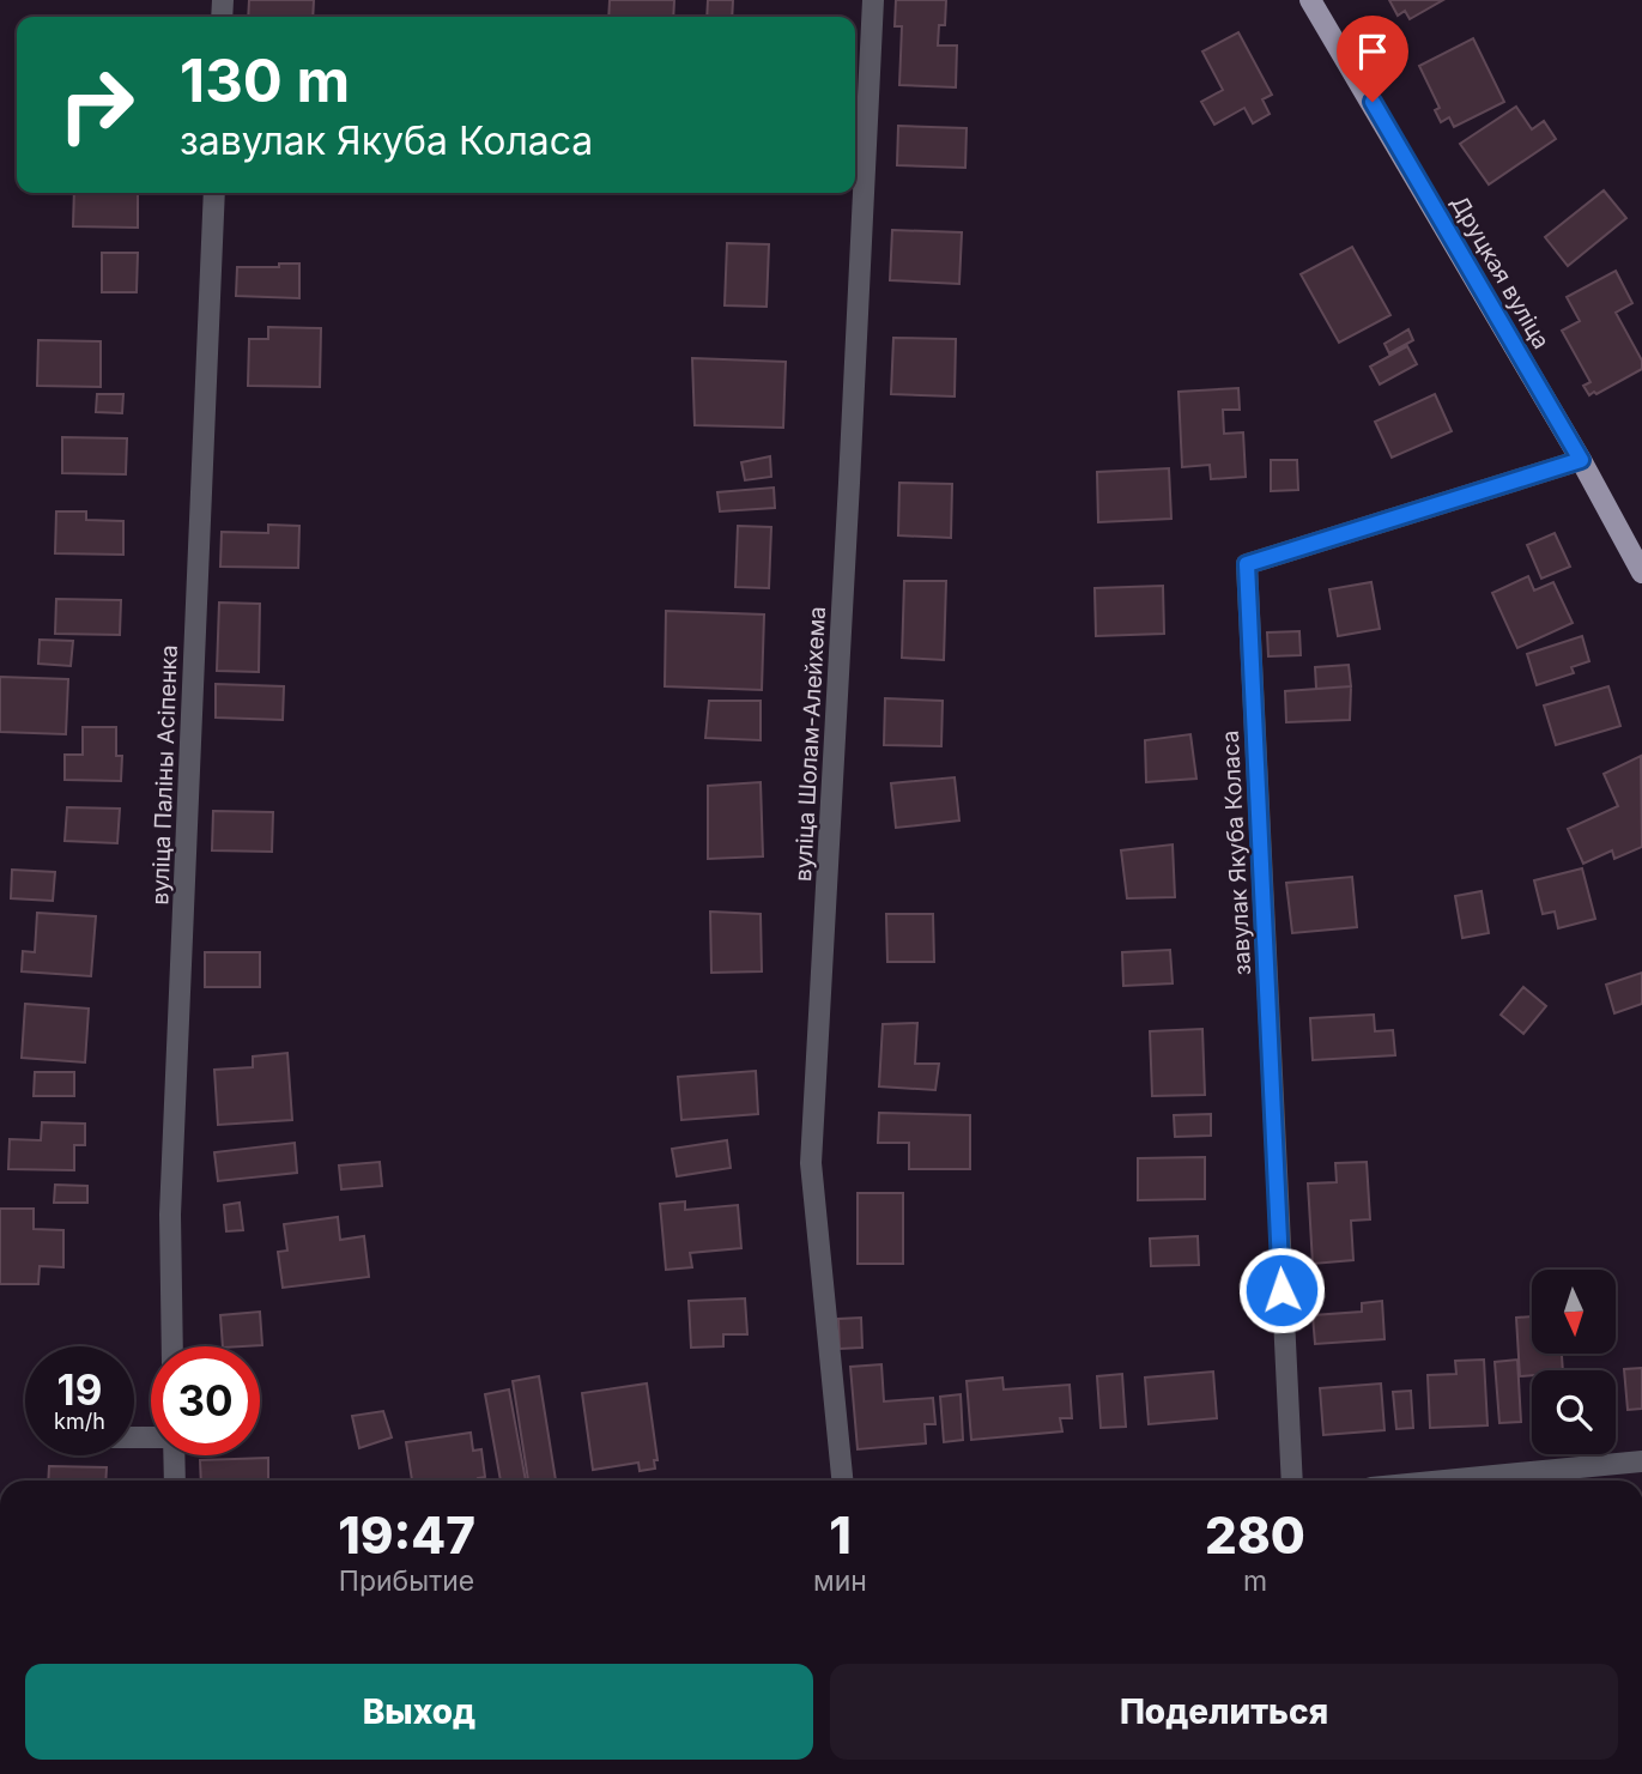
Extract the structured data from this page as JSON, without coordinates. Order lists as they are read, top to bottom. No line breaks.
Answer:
{"streets":{"main road":["Друцкая вуліца"],"street":["вуліца Шолам-Алейхема","вуліца Паліны Асіпенка","завулак Якуба Коласа"]},"crossings":[["Друцкая вуліца","завулак Якуба Коласа"]],"north":"bottom","page":{"turn":["130 m","завулак Якуба Коласа"],"speed":"19 km/h","limit":"30","eta":["19:47","Прибытие","1","мин","280","m"],"buttons":["Выход","Поделиться"]}}
